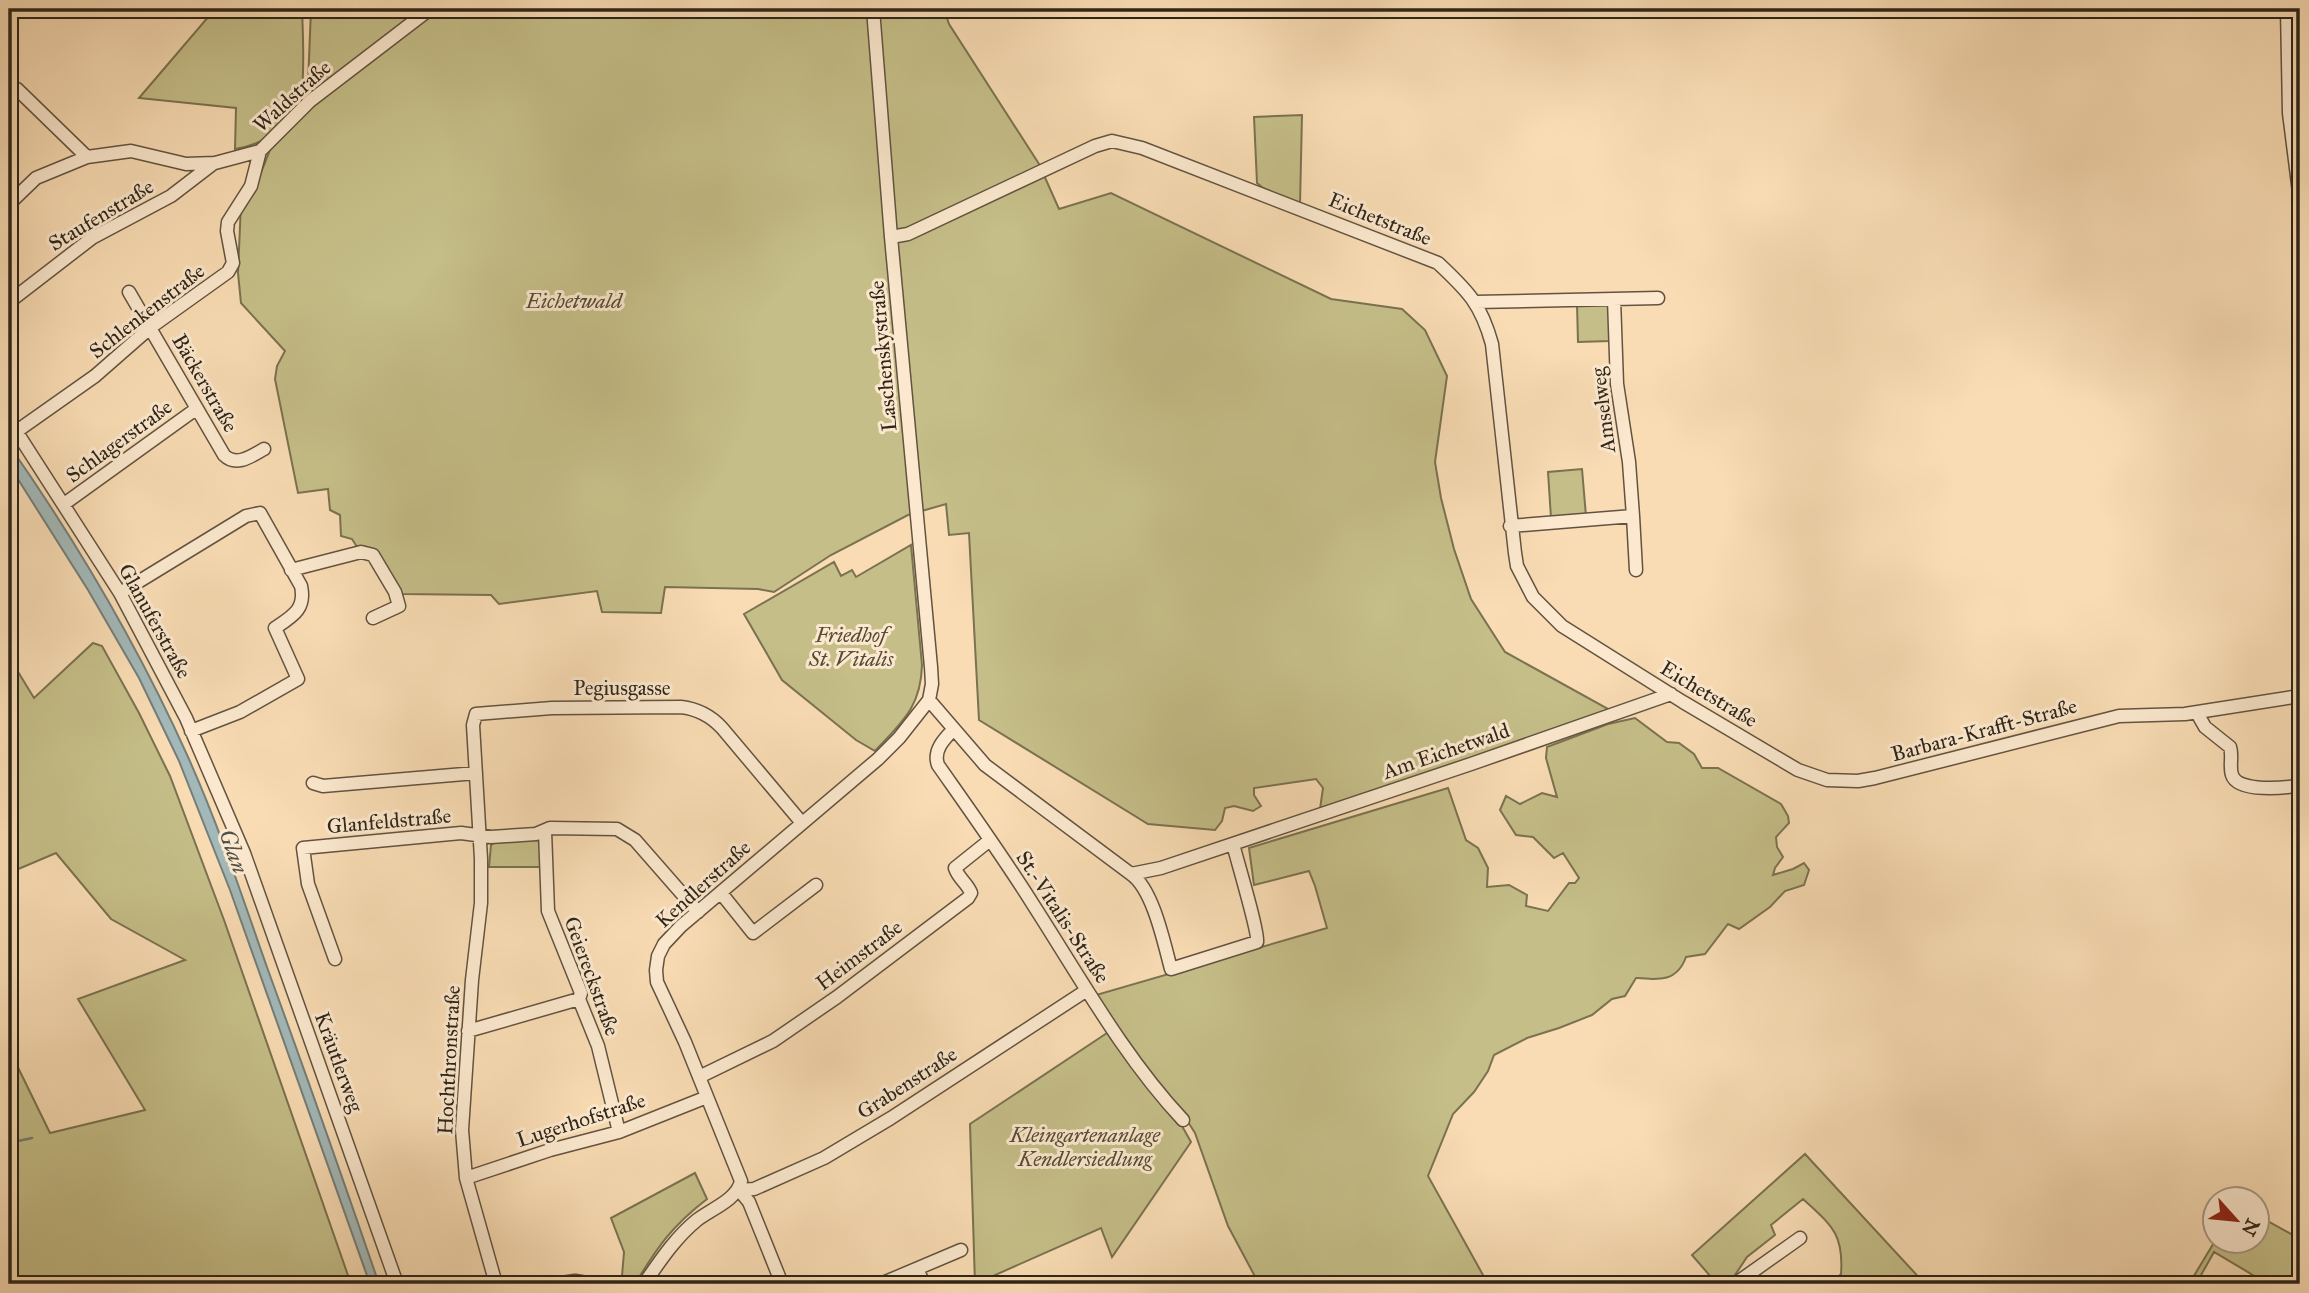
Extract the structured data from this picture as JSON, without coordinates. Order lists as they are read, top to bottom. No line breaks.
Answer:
{"streets":{"street":["Waldstraße","Staufenstraße","Eichetstraße","Schlenkenstraße","Laschenskystraße","Bäckerstraße","Amselweg","Schlagerstraße","Glanuferstraße","Pegiusgasse","Barbara-Krafft-Straße","Am Eichetwald","Glanfeldstraße","Kendlerstraße","St.-Vitalis-Straße","Heimstraße","Geiereckstraße","Hochthronstraße","Kräutlerweg","Grabenstraße","Lugerhofstraße"]},"crossings":[["Waldstraße","Staufenstraße"],["Waldstraße","Schlenkenstraße"],["Eichetstraße","Laschenskystraße"],["Eichetstraße","Barbara-Krafft-Straße"],["Eichetstraße","Am Eichetwald"],["Schlenkenstraße","Bäckerstraße"],["Schlenkenstraße","Glanuferstraße"],["Laschenskystraße","Kendlerstraße"],["Bäckerstraße","Schlagerstraße"],["Schlagerstraße","Glanuferstraße"],["Glanuferstraße","Kräutlerweg"],["Pegiusgasse","Glanfeldstraße"],["Pegiusgasse","Kendlerstraße"],["Glanfeldstraße","Kendlerstraße"],["Glanfeldstraße","Geiereckstraße"],["Glanfeldstraße","Hochthronstraße"],["Kendlerstraße","Heimstraße"],["Kendlerstraße","Grabenstraße"],["Kendlerstraße","Lugerhofstraße"],["St.-Vitalis-Straße","Heimstraße"],["St.-Vitalis-Straße","Grabenstraße"],["Geiereckstraße","Lugerhofstraße"],["Hochthronstraße","Lugerhofstraße"]],"water":["Glan"],"parks":["Eichetwald","Friedhof St. Vitalis","Kleingartenanlage Kendlersiedlung"],"north":"bottom right"}
